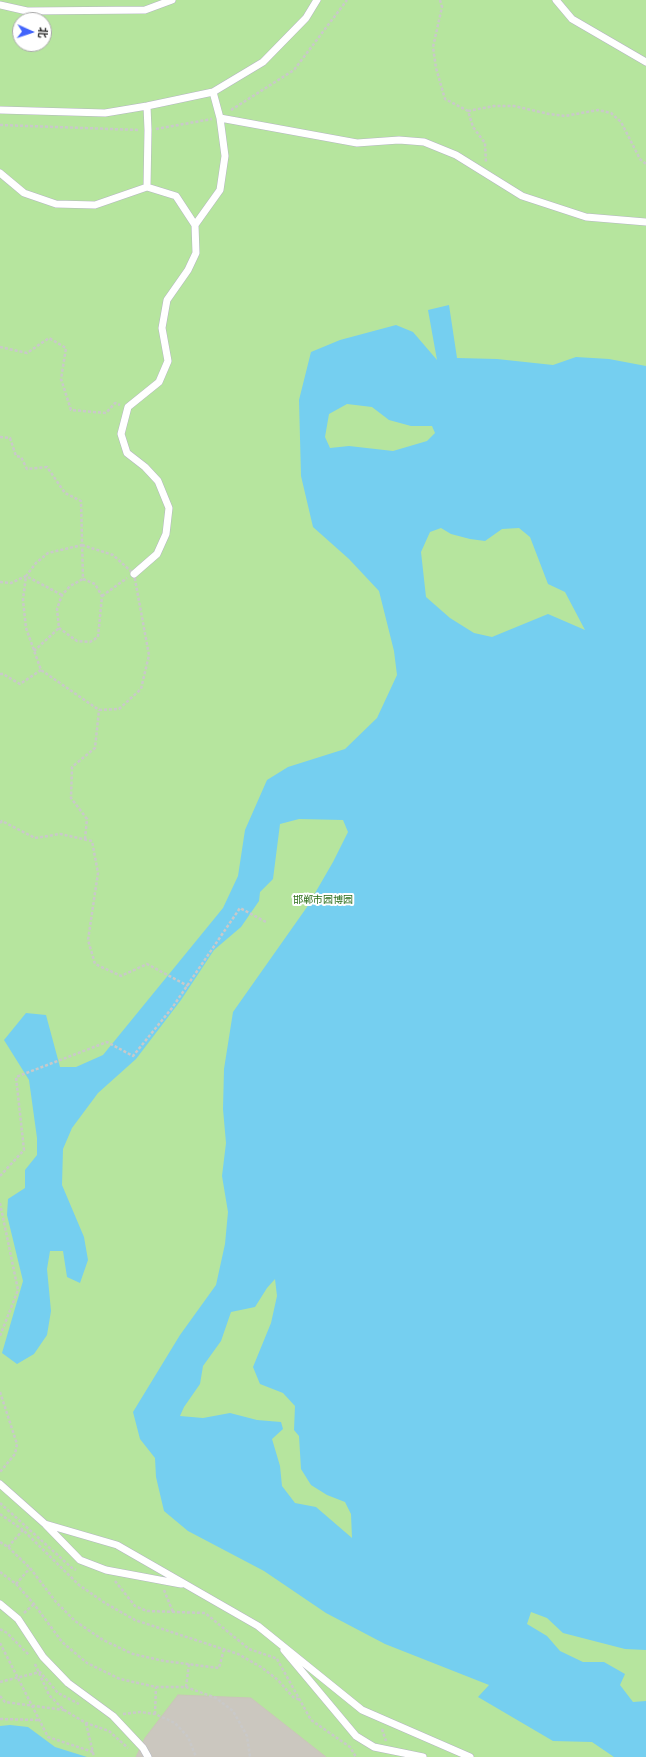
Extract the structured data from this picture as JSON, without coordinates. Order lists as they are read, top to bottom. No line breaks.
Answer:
{"parks":["邯郸市园博园"],"north":"right"}
